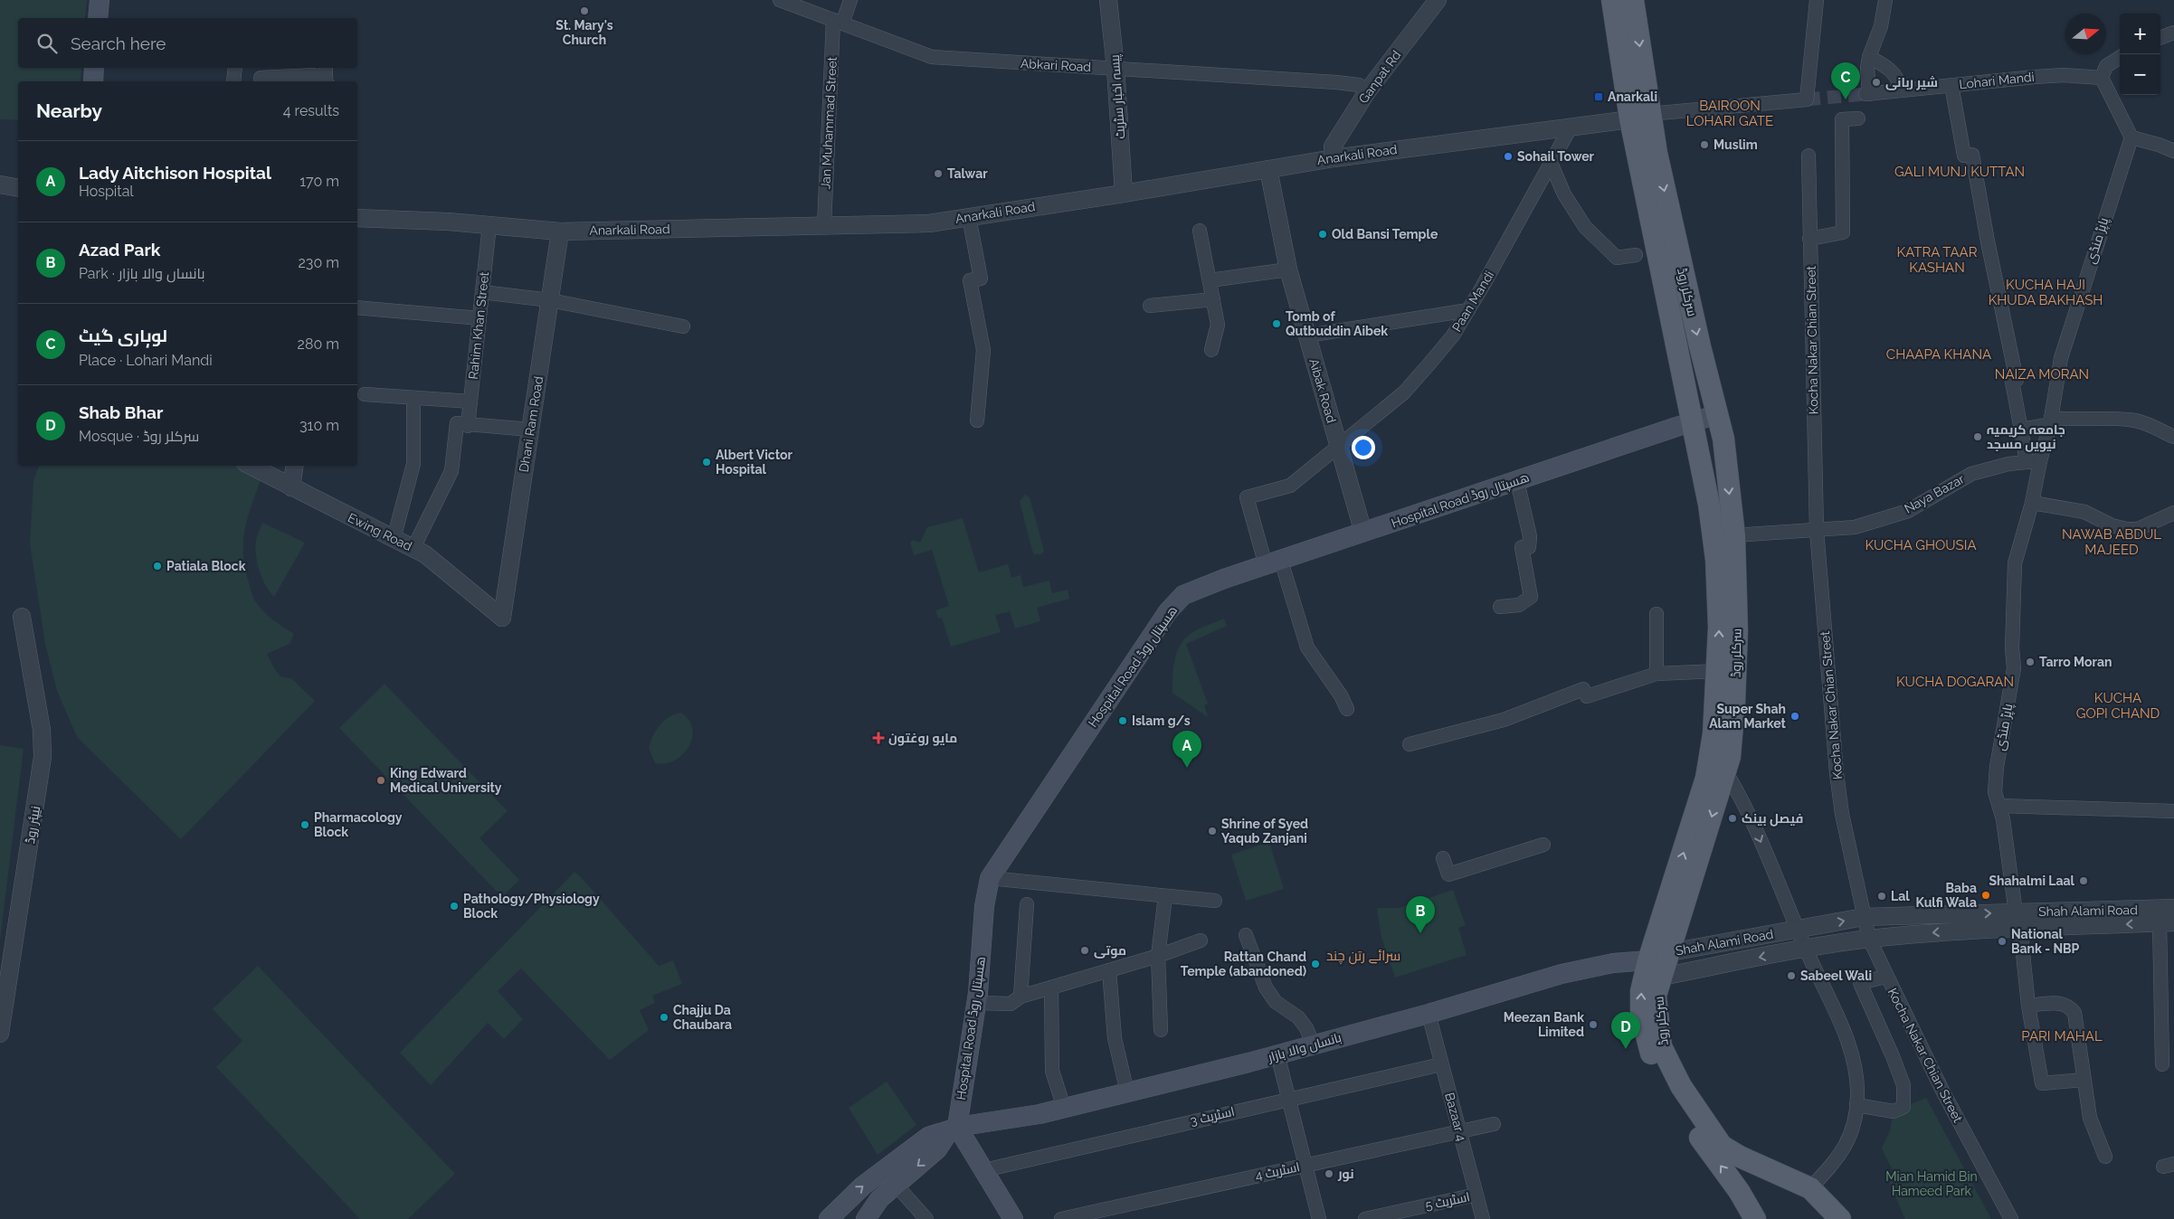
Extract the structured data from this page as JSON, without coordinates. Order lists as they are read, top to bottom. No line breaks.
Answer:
{"streets":{"main road":["سرکلر روڈ","Hospital Road ھسپتال روڈ","بانساں والا بازار"],"street":["Abkari Road","Ganpat Rd","Lohari Mandi","پیسہ اخبار سٹریٹ","Jan Muhammad Street","Anarkali Road","پاپڑ منڈی","Paan Mandi","Rahim Khan Street","Kocha Nakar Chian Street","Aibak Road","Dhani Ram Road","Naya Bazar","Ewing Road","نیپئر روڈ","Shah Alami Road","اسٹریٹ 3","Bazaar 4","اسٹریٹ 4","اسٹریٹ 5"]},"crossings":[["Abkari Road","Ganpat Rd"],["Abkari Road","پیسہ اخبار سٹریٹ"],["Abkari Road","Jan Muhammad Street"],["Ganpat Rd","Anarkali Road"],["پیسہ اخبار سٹریٹ","Anarkali Road"],["Jan Muhammad Street","Anarkali Road"],["Anarkali Road","سرکلر روڈ"],["Anarkali Road","Paan Mandi"],["Anarkali Road","Rahim Khan Street"],["Anarkali Road","Aibak Road"],["Anarkali Road","Dhani Ram Road"],["پاپڑ منڈی","Naya Bazar"],["پاپڑ منڈی","Shah Alami Road"],["سرکلر روڈ","Naya Bazar"],["سرکلر روڈ","Hospital Road ھسپتال روڈ"],["سرکلر روڈ","Shah Alami Road"],["سرکلر روڈ","بانساں والا بازار"],["Paan Mandi","Aibak Road"],["Paan Mandi","Hospital Road ھسپتال روڈ"],["Kocha Nakar Chian Street","Naya Bazar"],["Kocha Nakar Chian Street","Shah Alami Road"],["Aibak Road","Hospital Road ھسپتال روڈ"],["Dhani Ram Road","Ewing Road"],["Hospital Road ھسپتال روڈ","بانساں والا بازار"],["Shah Alami Road","بانساں والا بازار"],["بانساں والا بازار","Bazaar 4"],["اسٹریٹ 3","Bazaar 4"],["Bazaar 4","اسٹریٹ 4"],["Bazaar 4","اسٹریٹ 5"]],"districts":["BAIROON LOHARI GATE","GALI MUNJ KUTTAN","KATRA TAAR KASHAN","KUCHA HAJI KHUDA BAKHASH","CHAAPA KHANA","NAIZA MORAN","NAWAB ABDUL MAJEED","KUCHA GHOUSIA","KUCHA DOGARAN","KUCHA GOPI CHAND","سرائے رتن چند","PARI MAHAL"],"parks":["Mian Hamid Bin Hameed Park"],"places":{"other":["St. Mary's Church","شیر ربانی","Muslim","Sohail Tower","Talwar","Old Bansi Temple","Tomb of Qutbuddin Aibek","جامعہ کریمیہ نیویں مسجد","Albert Victor Hospital","Patiala Block","Tarro Moran","Super Shah Alam Market","Islam g/s","King Edward Medical University","فیصل بینک","Pharmacology Block","Shrine of Syed Yaqub Zanjani","Shahalmi Laal","Baba Kulfi Wala","Lal","Pathology/Physiology Block","National Bank - NBP","موتی","Rattan Chand Temple (abandoned)","Sabeel Wali","Chajju Da Chaubara","Meezan Bank Limited","نور"],"transit":["Anarkali"],"health":["مایو روغتون"]},"north":"right","page":{"map_buttons":["+","−"],"search":"Search here","pins":["C","A","B","D"],"heading":["Nearby","4 results"],"list":[{"mark":"A","name":"Lady Aitchison Hospital","note":"Hospital","value":"170 m"},{"mark":"B","name":"Azad Park","note":"Park · بانساں والا بازار","value":"230 m"},{"mark":"C","name":"لوہاری گیٹ","note":"Place · Lohari Mandi","value":"280 m"},{"mark":"D","name":"Shab Bhar","note":"Mosque · سرکلر روڈ","value":"310 m"}]}}
